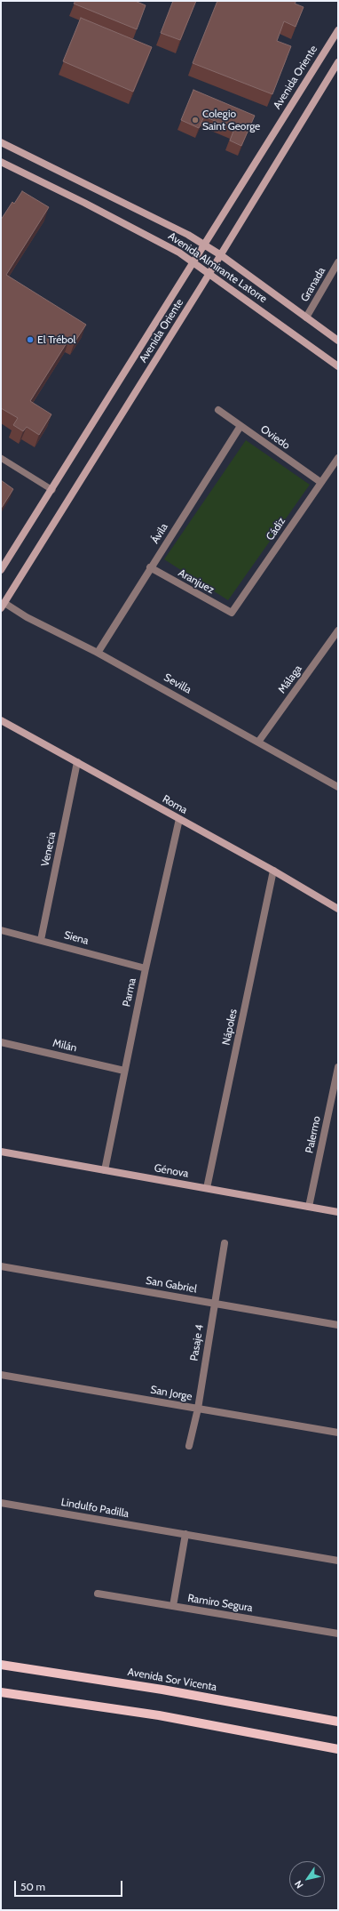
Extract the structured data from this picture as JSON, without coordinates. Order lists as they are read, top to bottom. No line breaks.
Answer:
{"streets":{"main road":["Avenida Oriente","Avenida Almirante Latorre","Roma","Génova","Avenida Sor Vicenta"],"street":["Granada","Oviedo","Cádiz","Ávila","Aranjuez","Málaga","Sevilla","Venecia","Siena","Parma","Nápoles","Milán","Palermo","San Gabriel","Pasaje 4","San Jorge","Lindulfo Padilla","Ramiro Segura"]},"crossings":[["Avenida Oriente","Avenida Almirante Latorre"],["Avenida Oriente","Sevilla"],["Avenida Almirante Latorre","Granada"],["Oviedo","Cádiz"],["Oviedo","Ávila"],["Cádiz","Aranjuez"],["Ávila","Aranjuez"],["Ávila","Sevilla"],["Málaga","Sevilla"],["Roma","Venecia"],["Roma","Parma"],["Roma","Nápoles"],["Venecia","Siena"],["Siena","Parma"],["Parma","Milán"],["Parma","Génova"],["Nápoles","Génova"],["Palermo","Génova"],["San Gabriel","Pasaje 4"],["Pasaje 4","San Jorge"]],"places":["Colegio Saint George","El Trébol"],"scale_bar":"50 m","north":"bottom left"}
